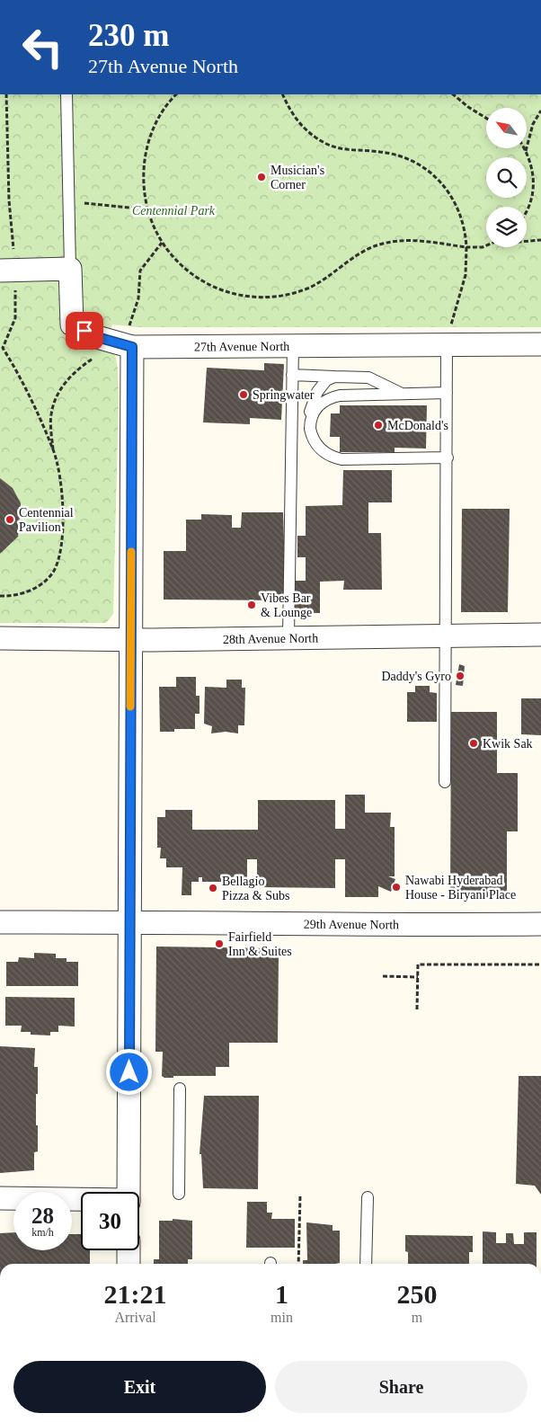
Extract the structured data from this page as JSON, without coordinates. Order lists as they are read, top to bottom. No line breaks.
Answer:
{"streets":{"street":["27th Avenue North","28th Avenue North","29th Avenue North"]},"parks":["Centennial Park"],"places":["Musician's Corner","Springwater","McDonald's","Centennial Pavilion","Vibes Bar & Lounge","Daddy's Gyro","Kwik Sak","Nawabi Hyderabad House - Biryani Place","Bellagio Pizza & Subs","Fairfield Inn & Suites"],"north":"top left","page":{"turn":["230 m","27th Avenue North"],"speed":"28 km/h","limit":"30","eta":["21:21","Arrival","1","min","250","m"],"buttons":["Exit","Share"]}}
